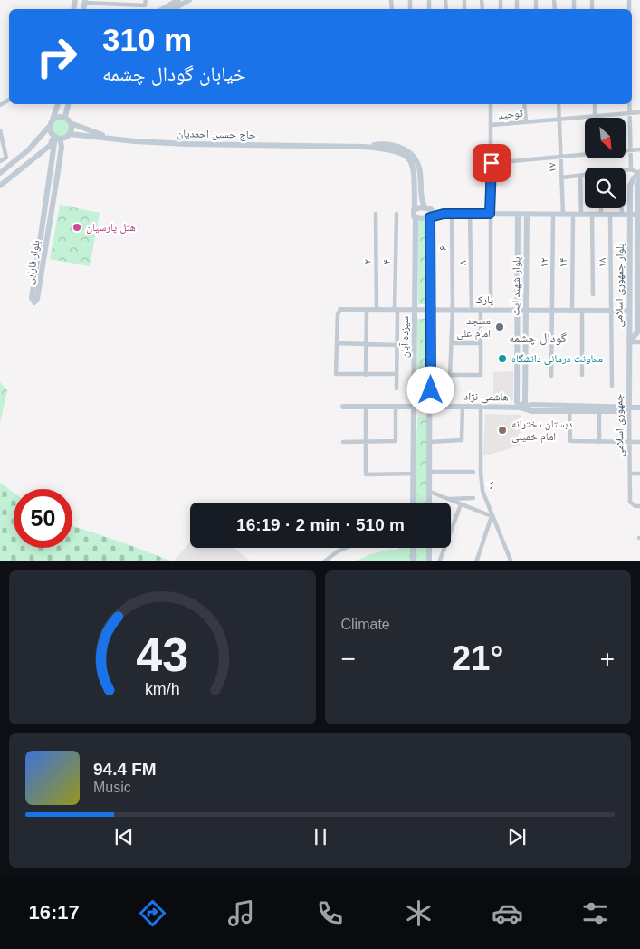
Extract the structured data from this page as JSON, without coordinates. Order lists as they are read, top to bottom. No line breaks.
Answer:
{"streets":{"main road":["حاج حسین احمدیان","بلوار فارابی","بلوار جمهوری اسلامی","بلوار شهید آیت","پارک","سیزده آبان","هاشمی نژاد","جمهوری اسلامی"],"street":["توحید","۱۷","۶","۲","۴","۸","۱۲","۱۴","۱۸","۱۰"]},"crossings":[["توحید","۱۷"],["حاج حسین احمدیان","بلوار فارابی"],["حاج حسین احمدیان","سیزده آبان"],["۶","پارک"],["۲","پارک"],["۴","پارک"],["۸","پارک"],["۱۲","پارک"],["۱۴","پارک"],["۱۸","پارک"],["بلوار جمهوری اسلامی","پارک"],["بلوار جمهوری اسلامی","جمهوری اسلامی"],["بلوار شهید آیت","پارک"],["بلوار شهید آیت","هاشمی نژاد"],["پارک","سیزده آبان"],["سیزده آبان","هاشمی نژاد"],["هاشمی نژاد","جمهوری اسلامی"],["هاشمی نژاد","۱۰"]],"districts":["گودال چشمه"],"places":["هتل پارسیان","مسجد امام علی","معاونت درمانی دانشگاه","دبستان دخترانه امام خمینی"],"north":"bottom right","page":{"turn":["310 m","خیابان گودال چشمه"],"limit":"50","trip":"16:19 · 2 min · 510 m","tile":"Climate","heat":["−","21°","+"],"song":["94.4 FM","Music"],"tabs":"16:17","gauge":["43","km/h"]}}
